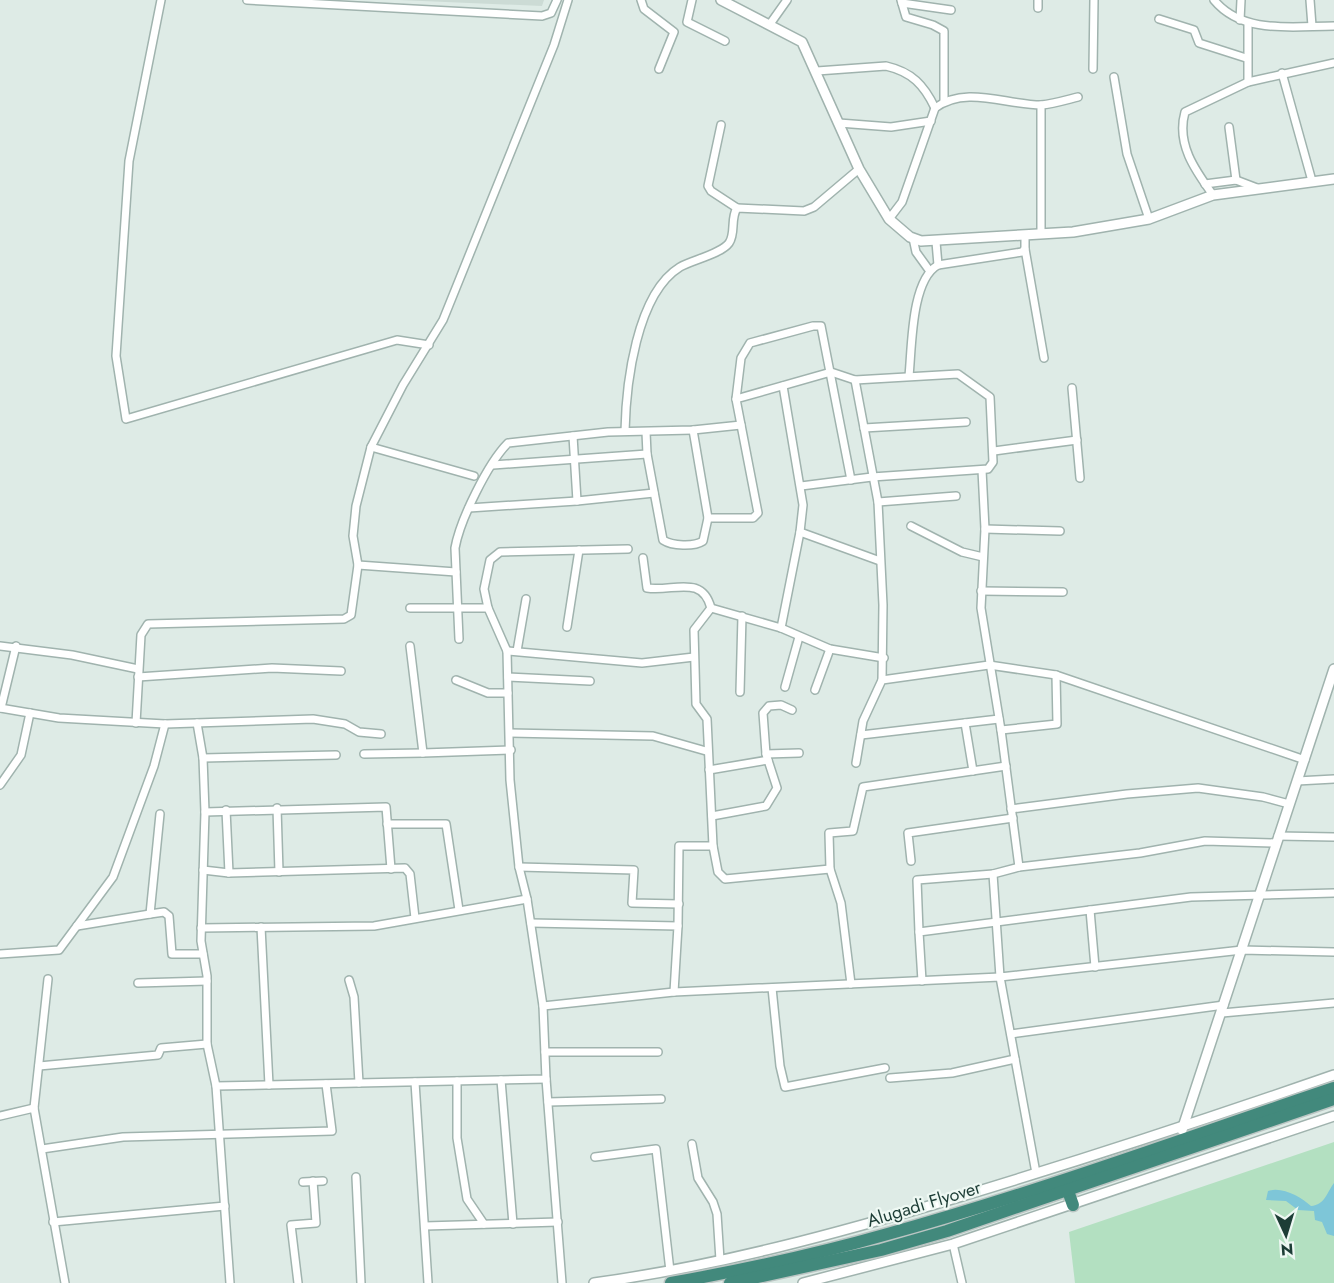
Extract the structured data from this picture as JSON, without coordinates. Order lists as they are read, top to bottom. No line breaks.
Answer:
{"streets":{"highway":["Alugadi Flyover"]},"north":"bottom"}
